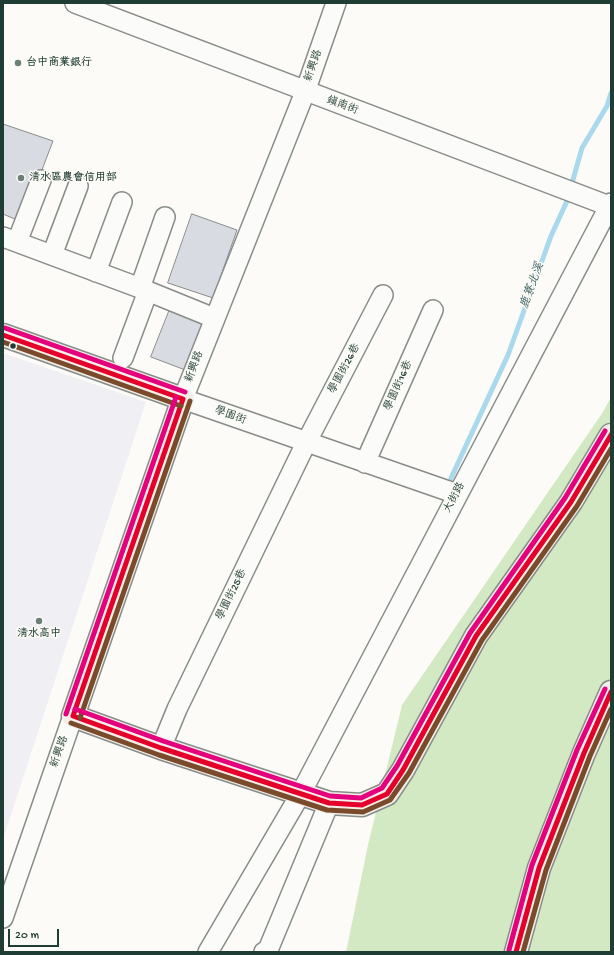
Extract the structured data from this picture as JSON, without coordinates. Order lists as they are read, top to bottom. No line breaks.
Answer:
{"streets":{"main road":["新興路","學園街"],"street":["鎮南街","學園街26巷","學園街16巷","大街路","學園街25巷"]},"crossings":[["新興路","鎮南街"],["新興路","學園街"],["鎮南街","大街路"],["學園街26巷","學園街"],["學園街26巷","學園街25巷"],["學園街16巷","學園街"],["學園街","大街路"],["學園街","學園街25巷"]],"water":["鹿寮北溪"],"places":["台中商業銀行","清水區農會信用部","清水高中"],"scale_bar":"20 m"}
